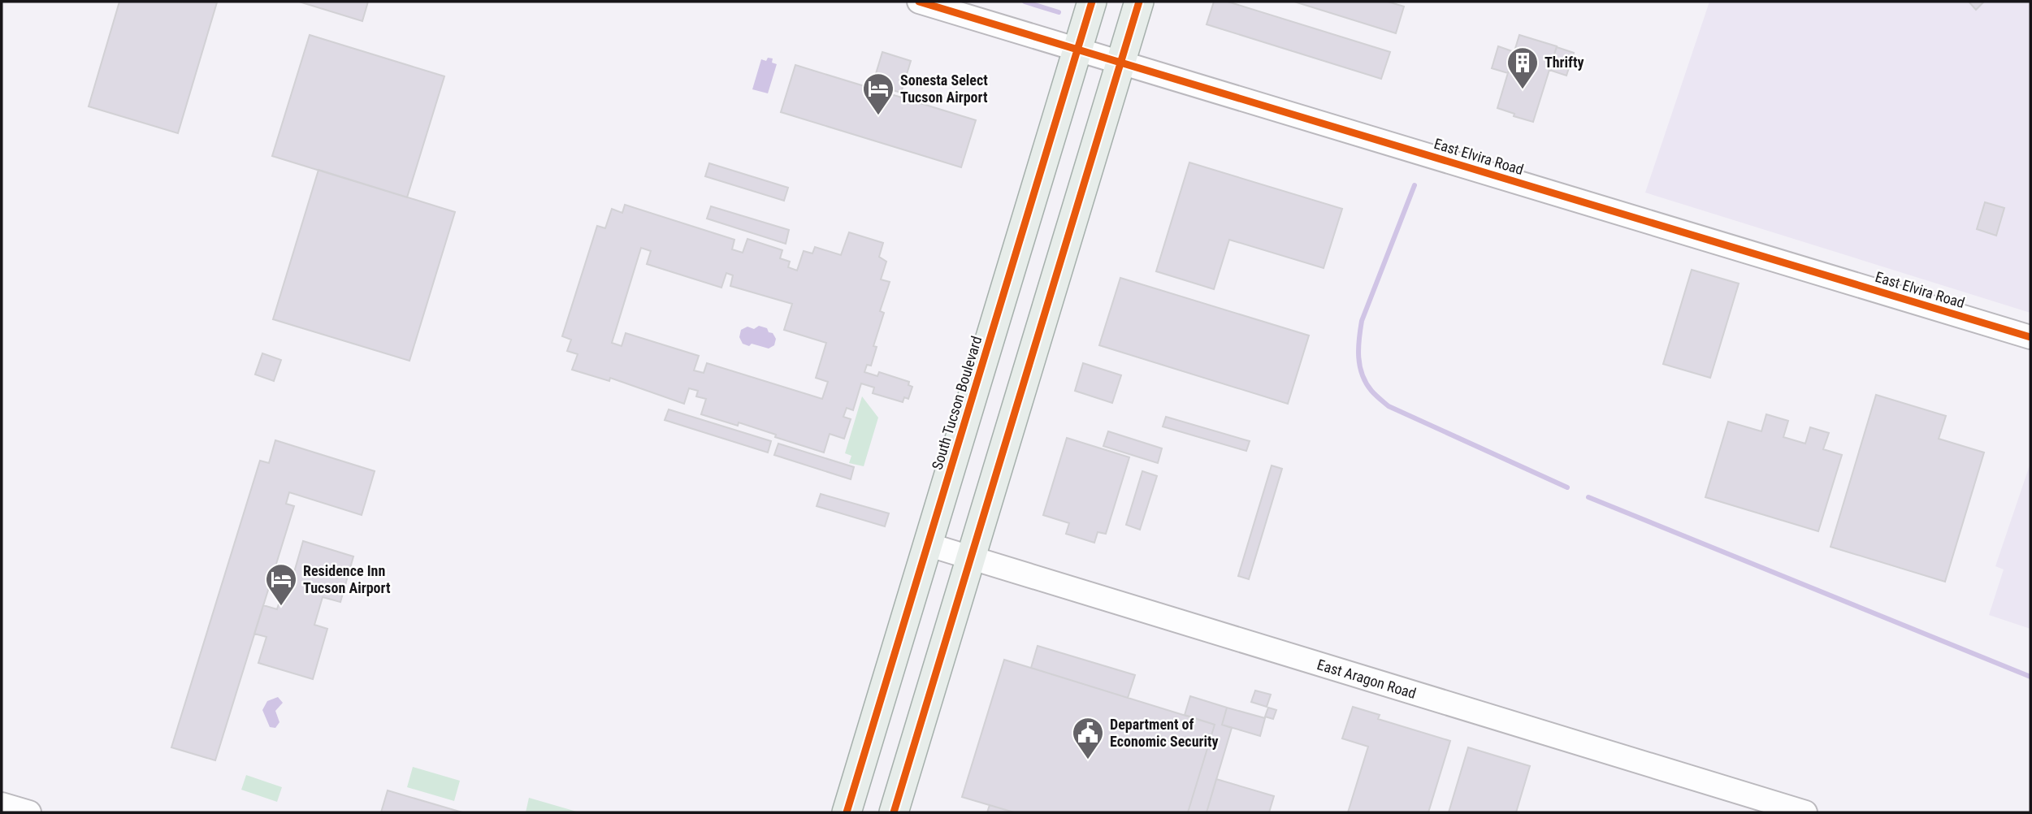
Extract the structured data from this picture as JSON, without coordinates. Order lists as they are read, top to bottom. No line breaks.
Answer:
{"streets":{"main road":["South Tucson Boulevard"],"street":["East Elvira Road","East Aragon Road"]},"crossings":[["East Elvira Road","South Tucson Boulevard"],["South Tucson Boulevard","East Aragon Road"]],"places":{"building":["Thrifty"],"hotel":["Sonesta Select Tucson Airport","Residence Inn Tucson Airport"],"public building":["Department of Economic Security"]}}
